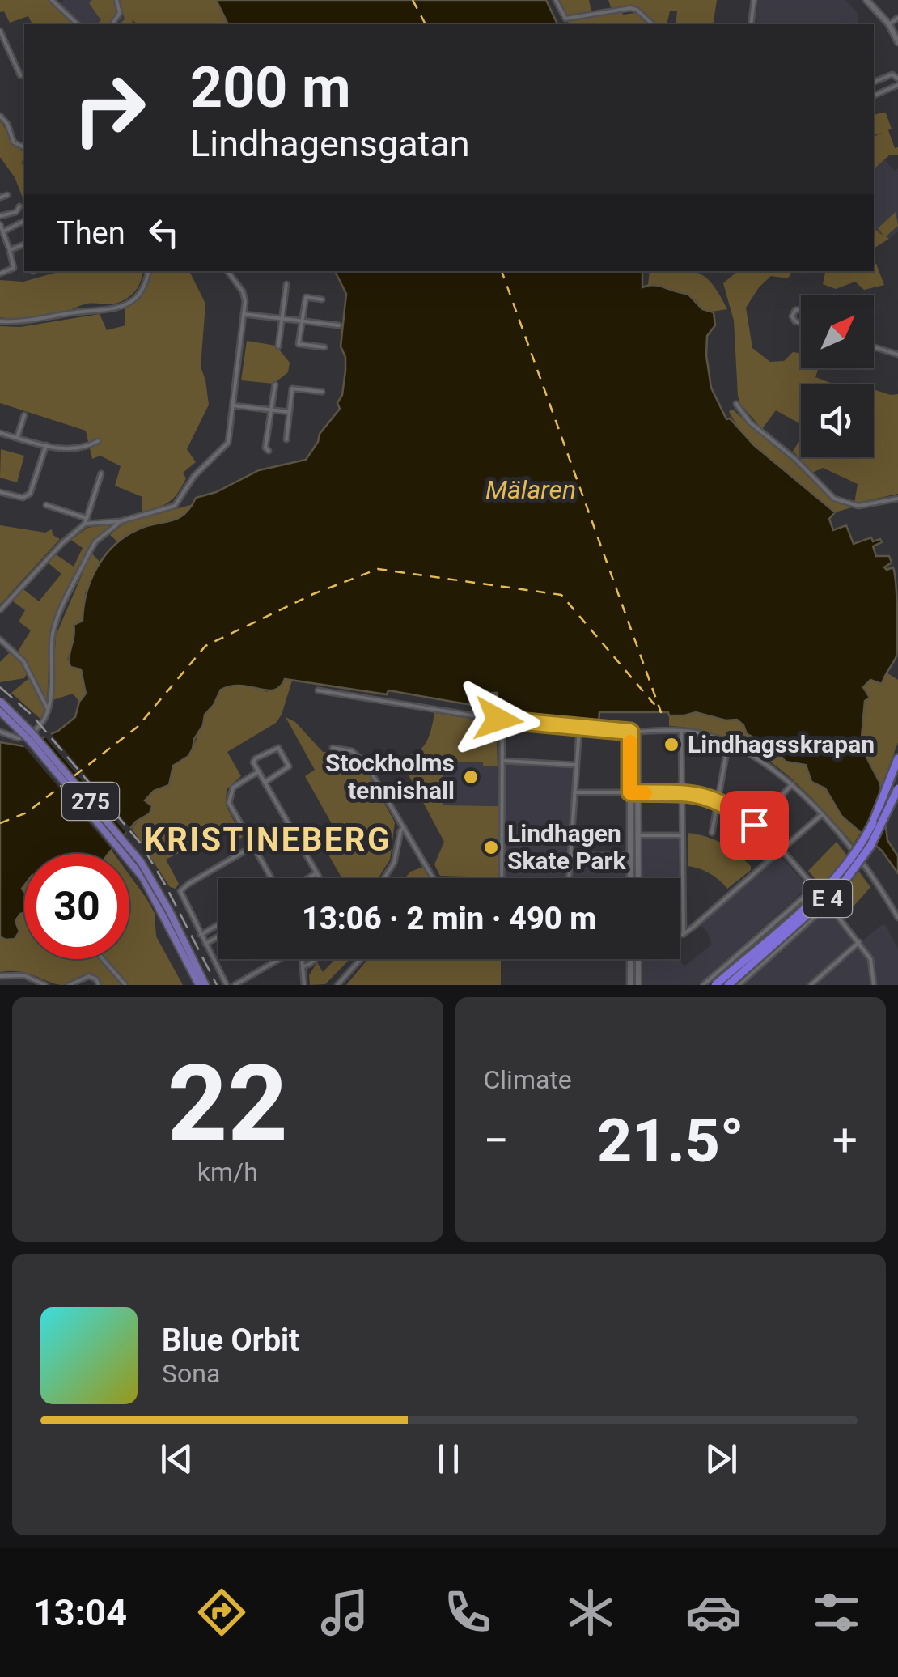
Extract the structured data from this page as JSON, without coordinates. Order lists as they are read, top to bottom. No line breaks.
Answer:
{"streets":{"highway":["E 4"],"main road":["275"]},"districts":["KRISTINEBERG"],"water":["Mälaren"],"places":["Lindhagsskrapan","Stockholms tennishall","Lindhagen Skate Park"],"north":"top right","page":{"turn":["200 m","Lindhagensgatan"],"then":"Then","limit":"30","trip":"13:06 · 2 min · 490 m","tile":[["22","km/h"],"Climate"],"heat":["−","21.5°","+"],"song":["Blue Orbit","Sona"],"tabs":"13:04"}}
